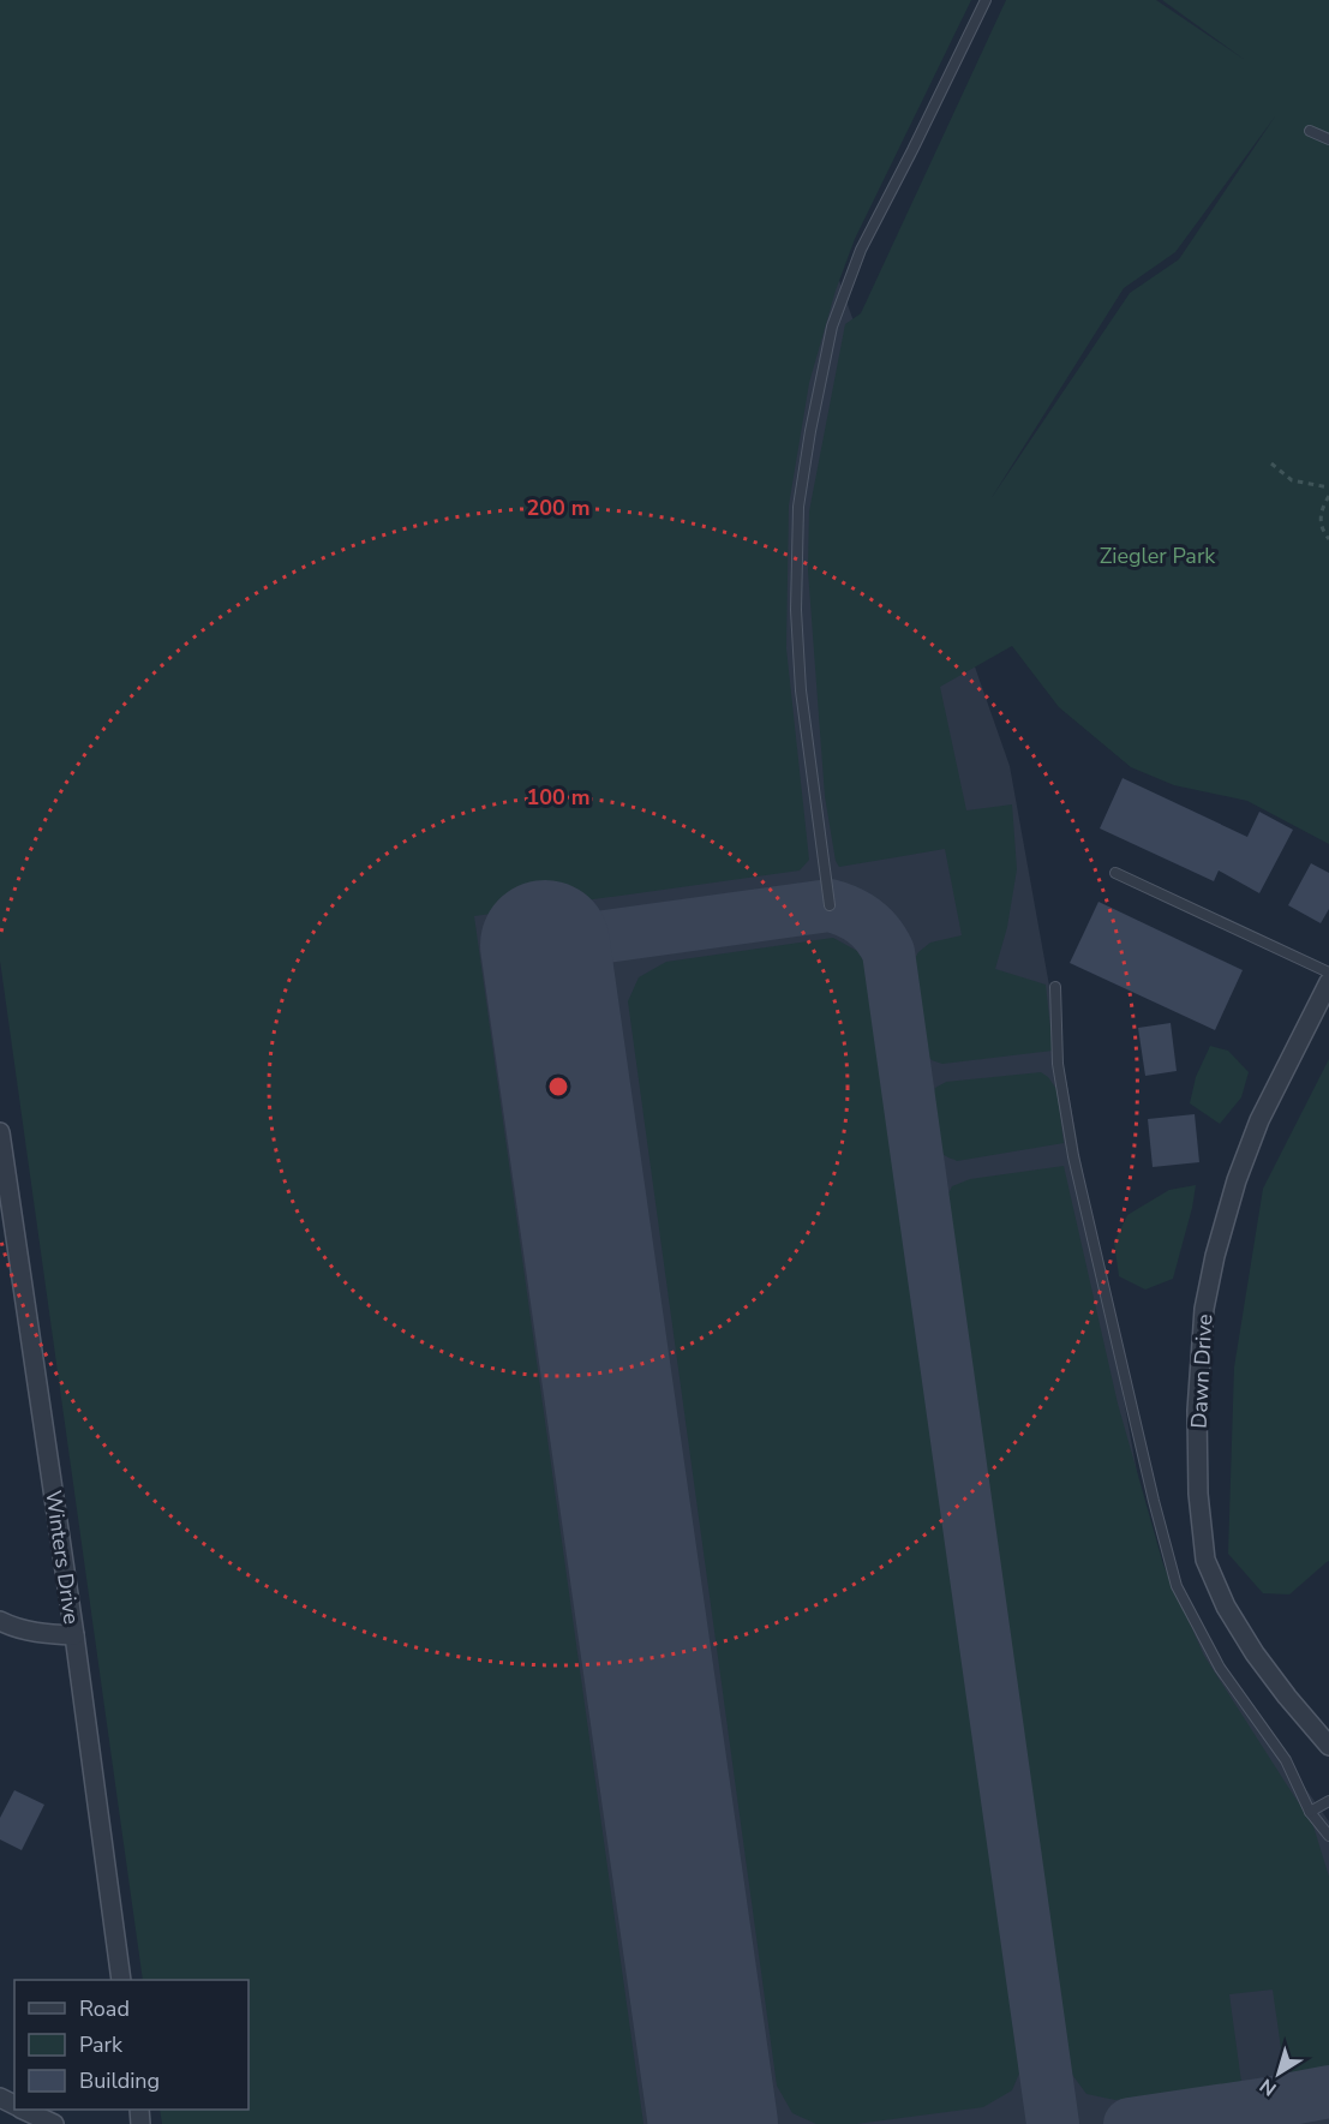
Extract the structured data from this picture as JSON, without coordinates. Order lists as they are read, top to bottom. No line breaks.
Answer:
{"streets":{"street":["Dawn Drive","Winters Drive"]},"parks":["Ziegler Park"],"legend":["Road","Park","Building"],"north":"bottom left","rings":["200 m","100 m"]}
